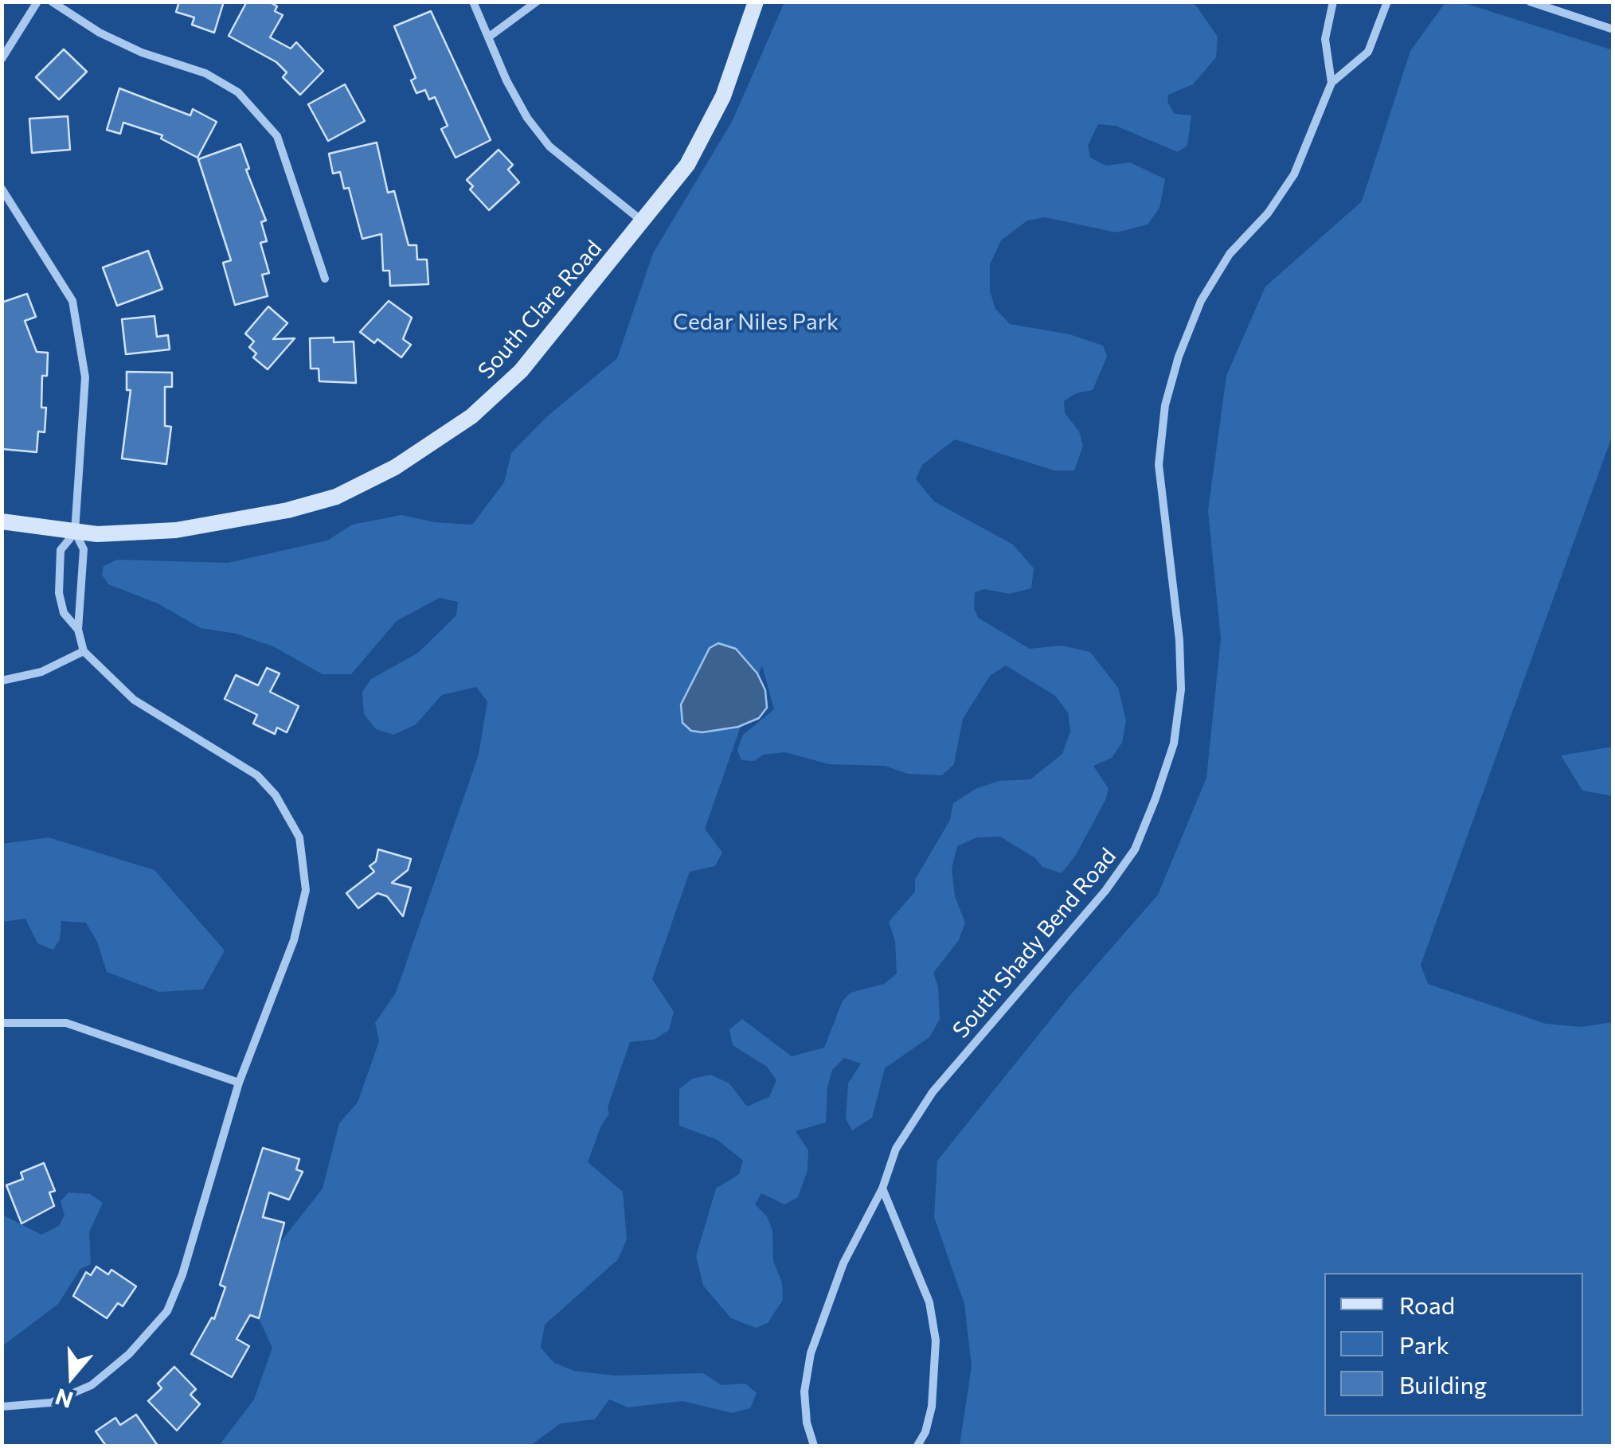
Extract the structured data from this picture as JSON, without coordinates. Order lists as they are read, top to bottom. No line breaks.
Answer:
{"streets":{"street":["South Clare Road","South Shady Bend Road"]},"parks":["Cedar Niles Park"],"legend":["Road","Park","Building"],"north":"bottom"}
